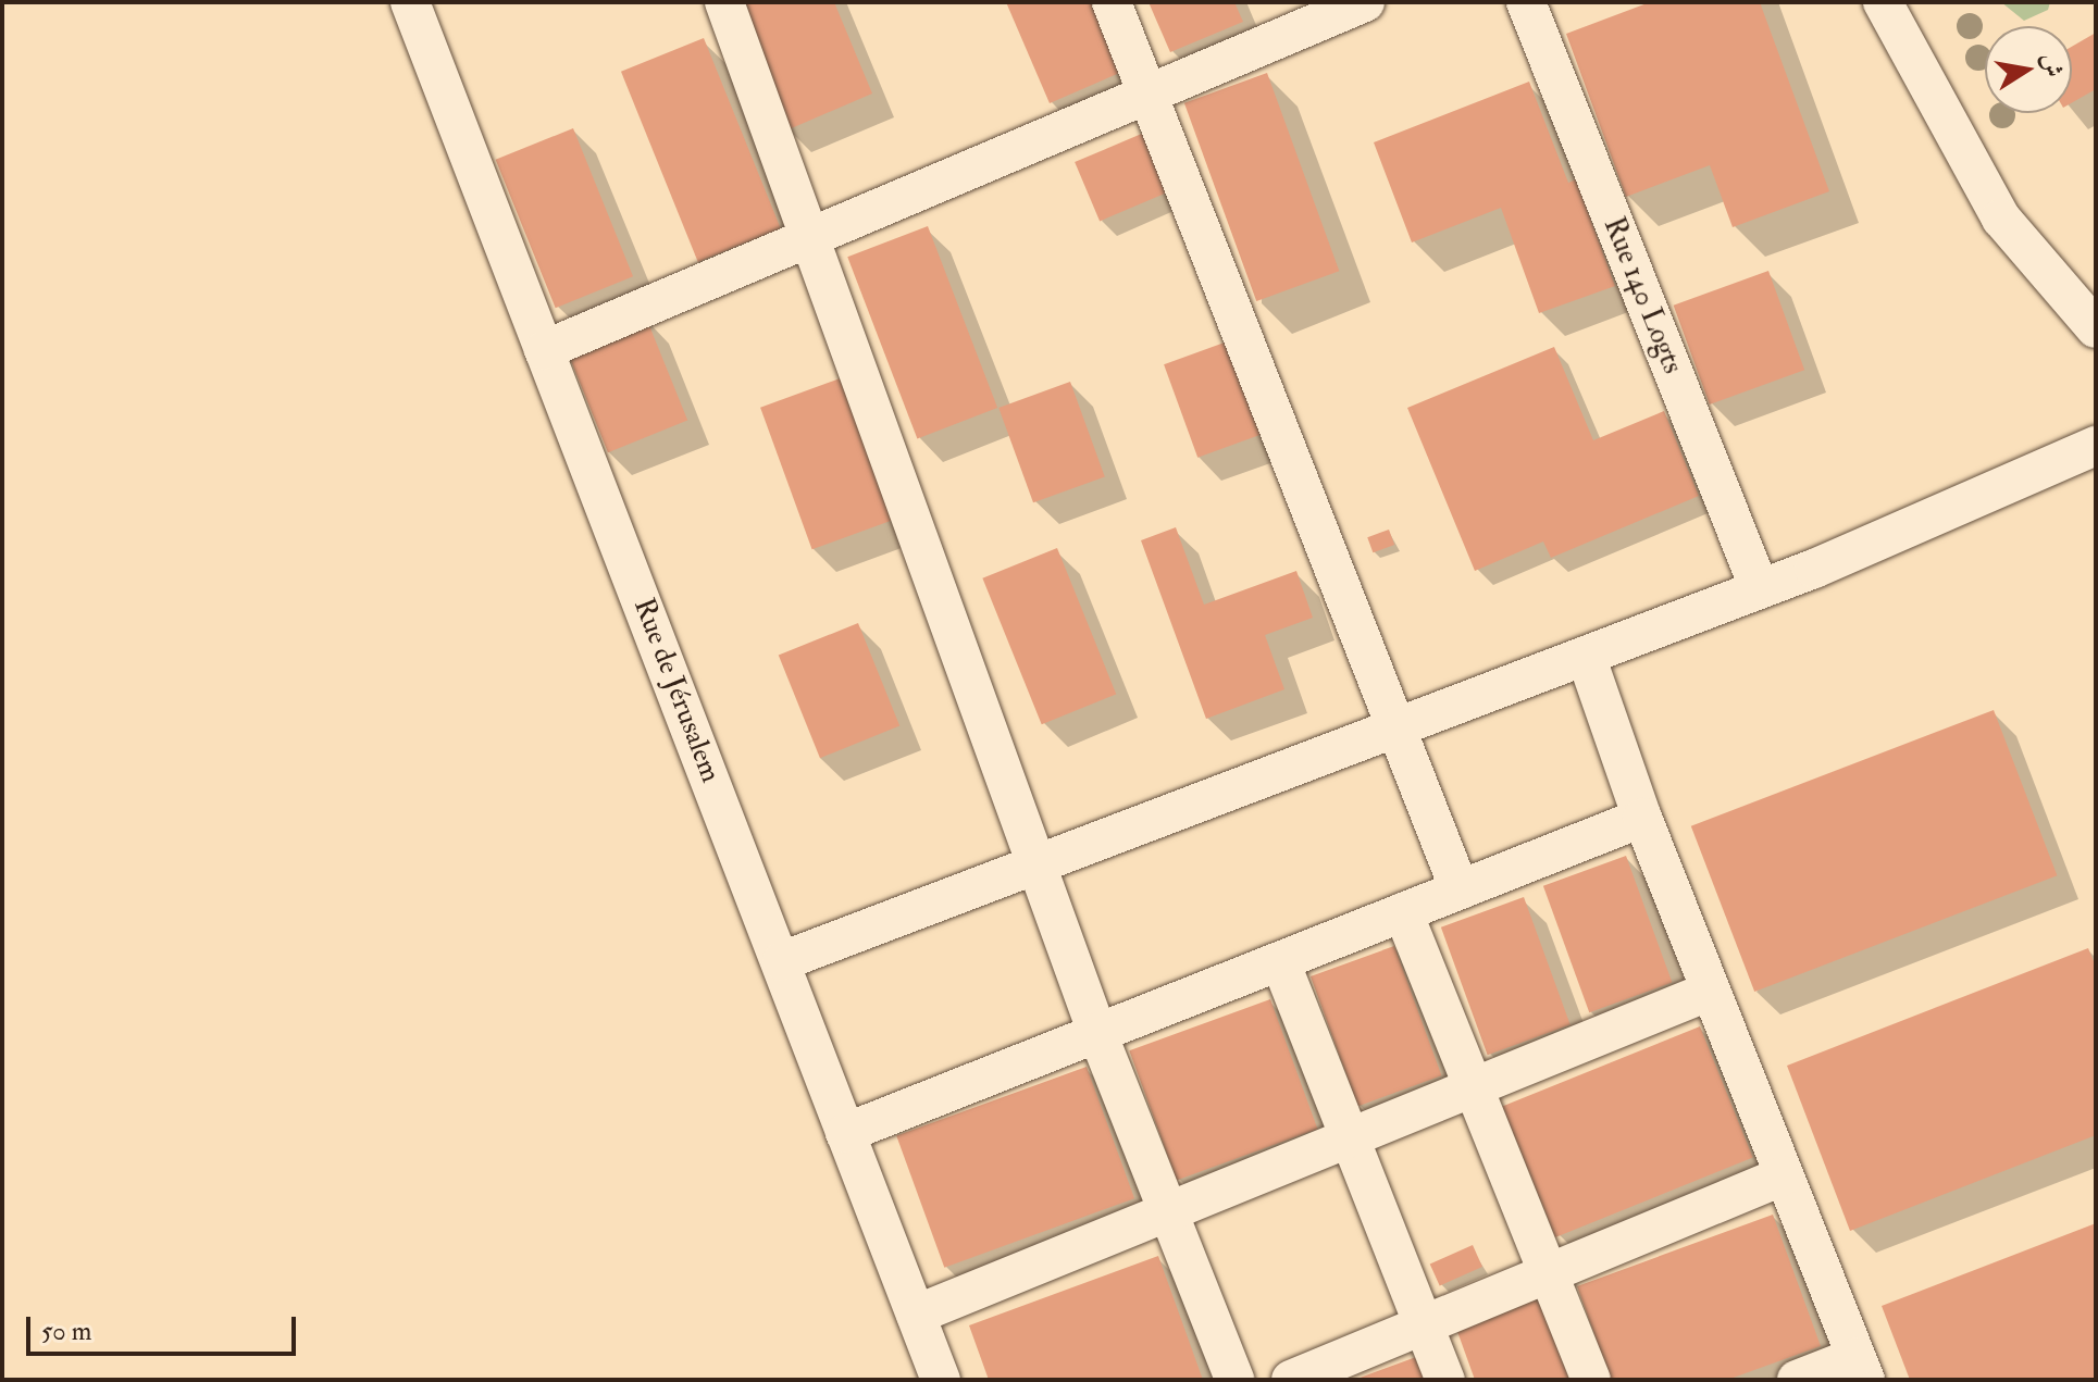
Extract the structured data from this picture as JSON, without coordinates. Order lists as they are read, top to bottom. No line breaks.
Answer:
{"streets":{"street":["Rue 140 Logts","Rue de Jérusalem"]},"scale_bar":"50 m","north":"right"}
